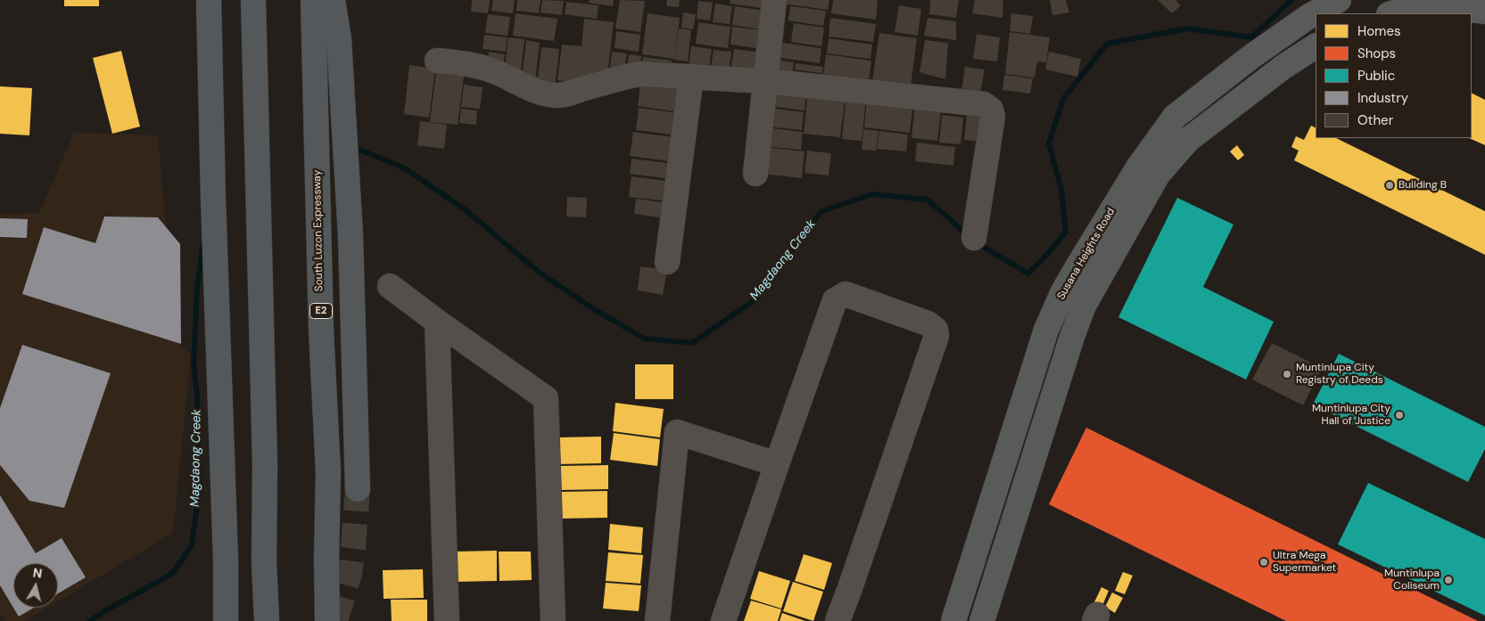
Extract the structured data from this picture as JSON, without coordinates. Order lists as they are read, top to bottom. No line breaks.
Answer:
{"streets":{"highway":["South Luzon Expressway","E2"],"main road":["Susana Heights Road"]},"water":["Magdaong Creek"],"places":["Building B","Muntinlupa City Registry of Deeds","Muntinlupa City Hall of Justice","Ultra Mega Supermarket","Muntinlupa Coliseum"],"legend":["Homes","Shops","Public","Industry","Other"],"north":"top"}
